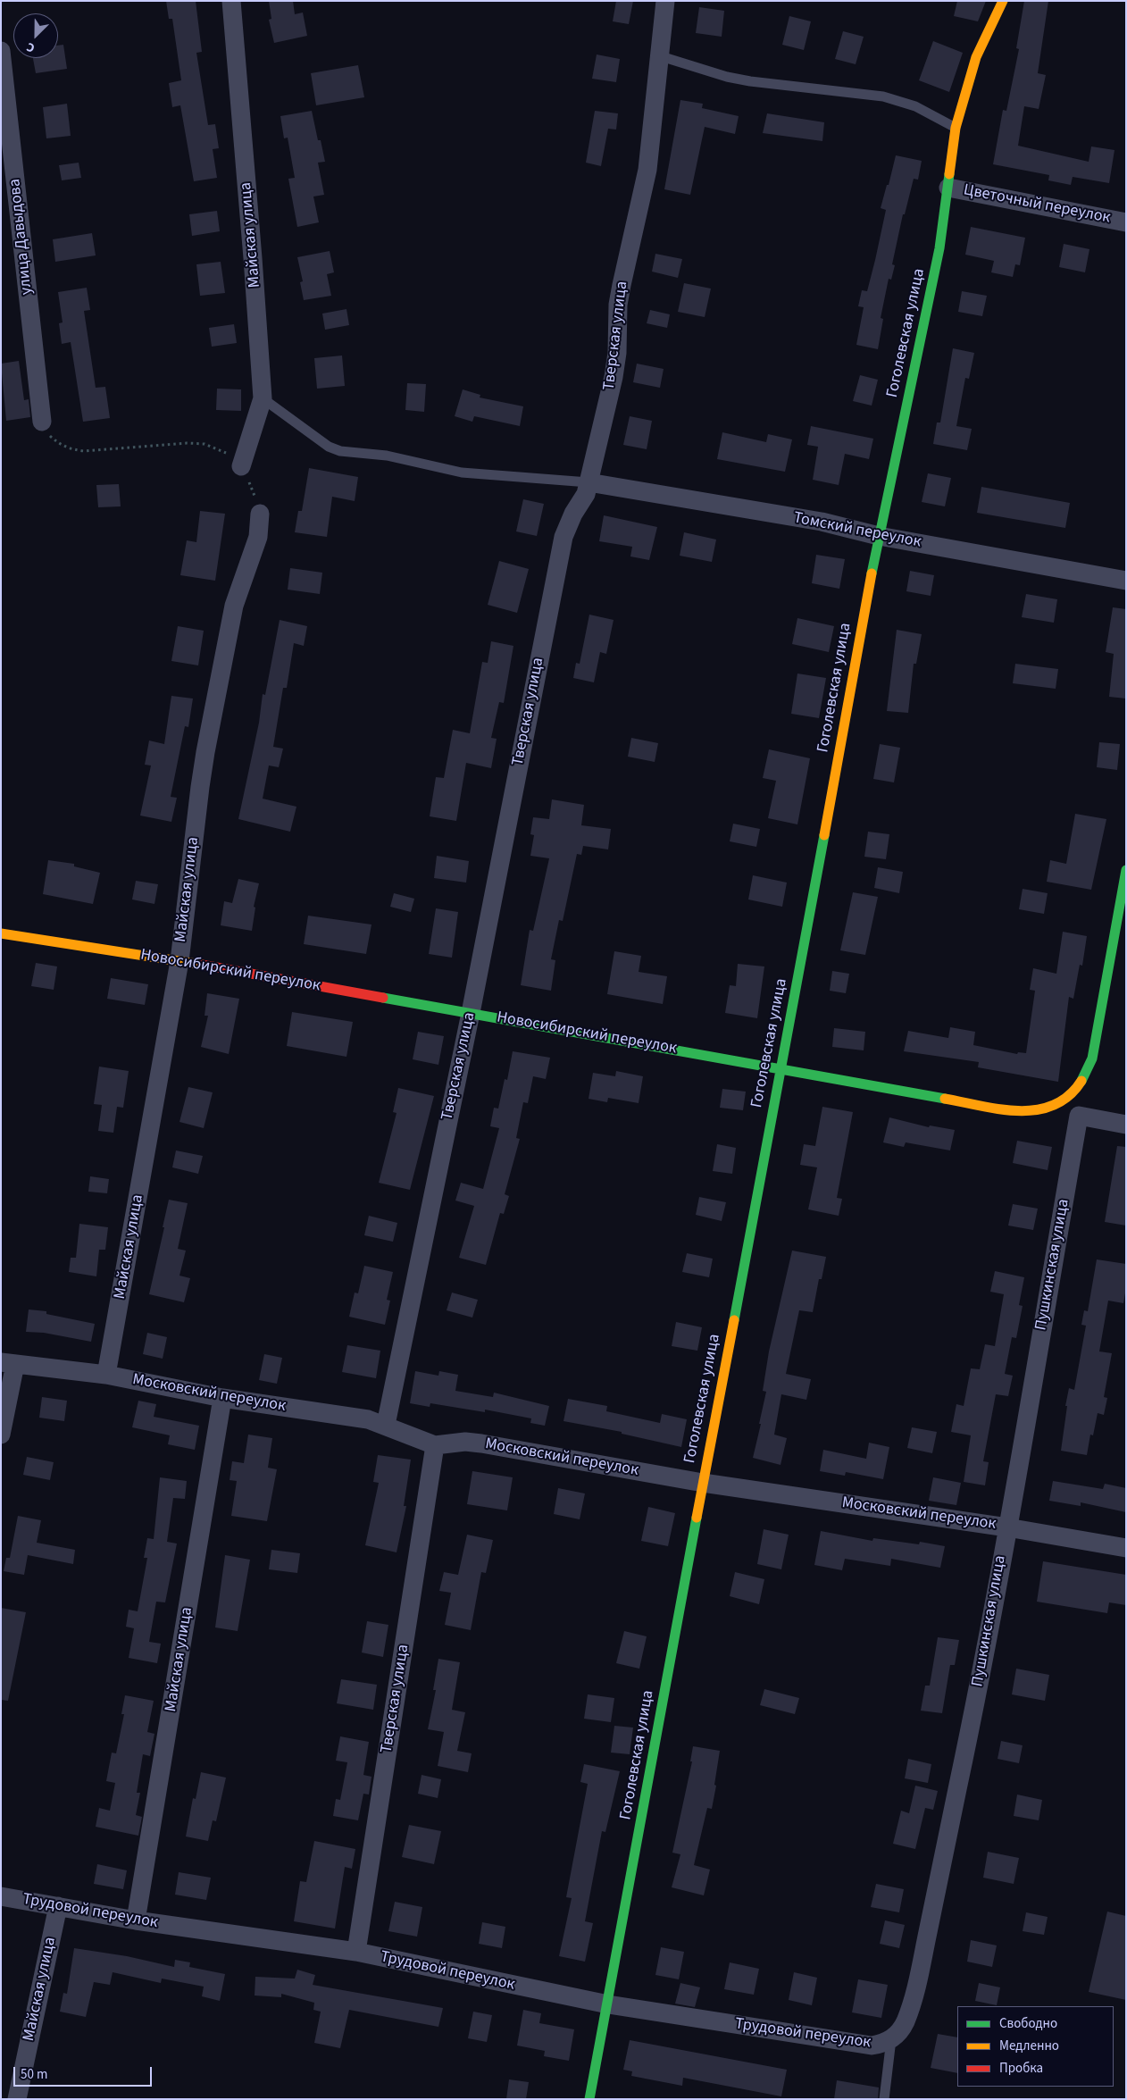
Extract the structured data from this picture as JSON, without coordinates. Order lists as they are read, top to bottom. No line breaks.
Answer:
{"streets":{"street":["Цветочный переулок","Майская улица","улица Давыдова","Гоголевская улица","Тверская улица","Томский переулок","Новосибирский переулок","Пушкинская улица","Московский переулок","Трудовой переулок"]},"crossings":[["Цветочный переулок","Гоголевская улица"],["Майская улица","Новосибирский переулок"],["Майская улица","Московский переулок"],["Майская улица","Трудовой переулок"],["Гоголевская улица","Томский переулок"],["Гоголевская улица","Новосибирский переулок"],["Гоголевская улица","Московский переулок"],["Гоголевская улица","Трудовой переулок"],["Тверская улица","Томский переулок"],["Тверская улица","Новосибирский переулок"],["Тверская улица","Московский переулок"],["Тверская улица","Трудовой переулок"],["Пушкинская улица","Московский переулок"],["Пушкинская улица","Трудовой переулок"]],"legend":["Свободно","Медленно","Пробка"],"scale_bar":"50 m","north":"bottom left"}
